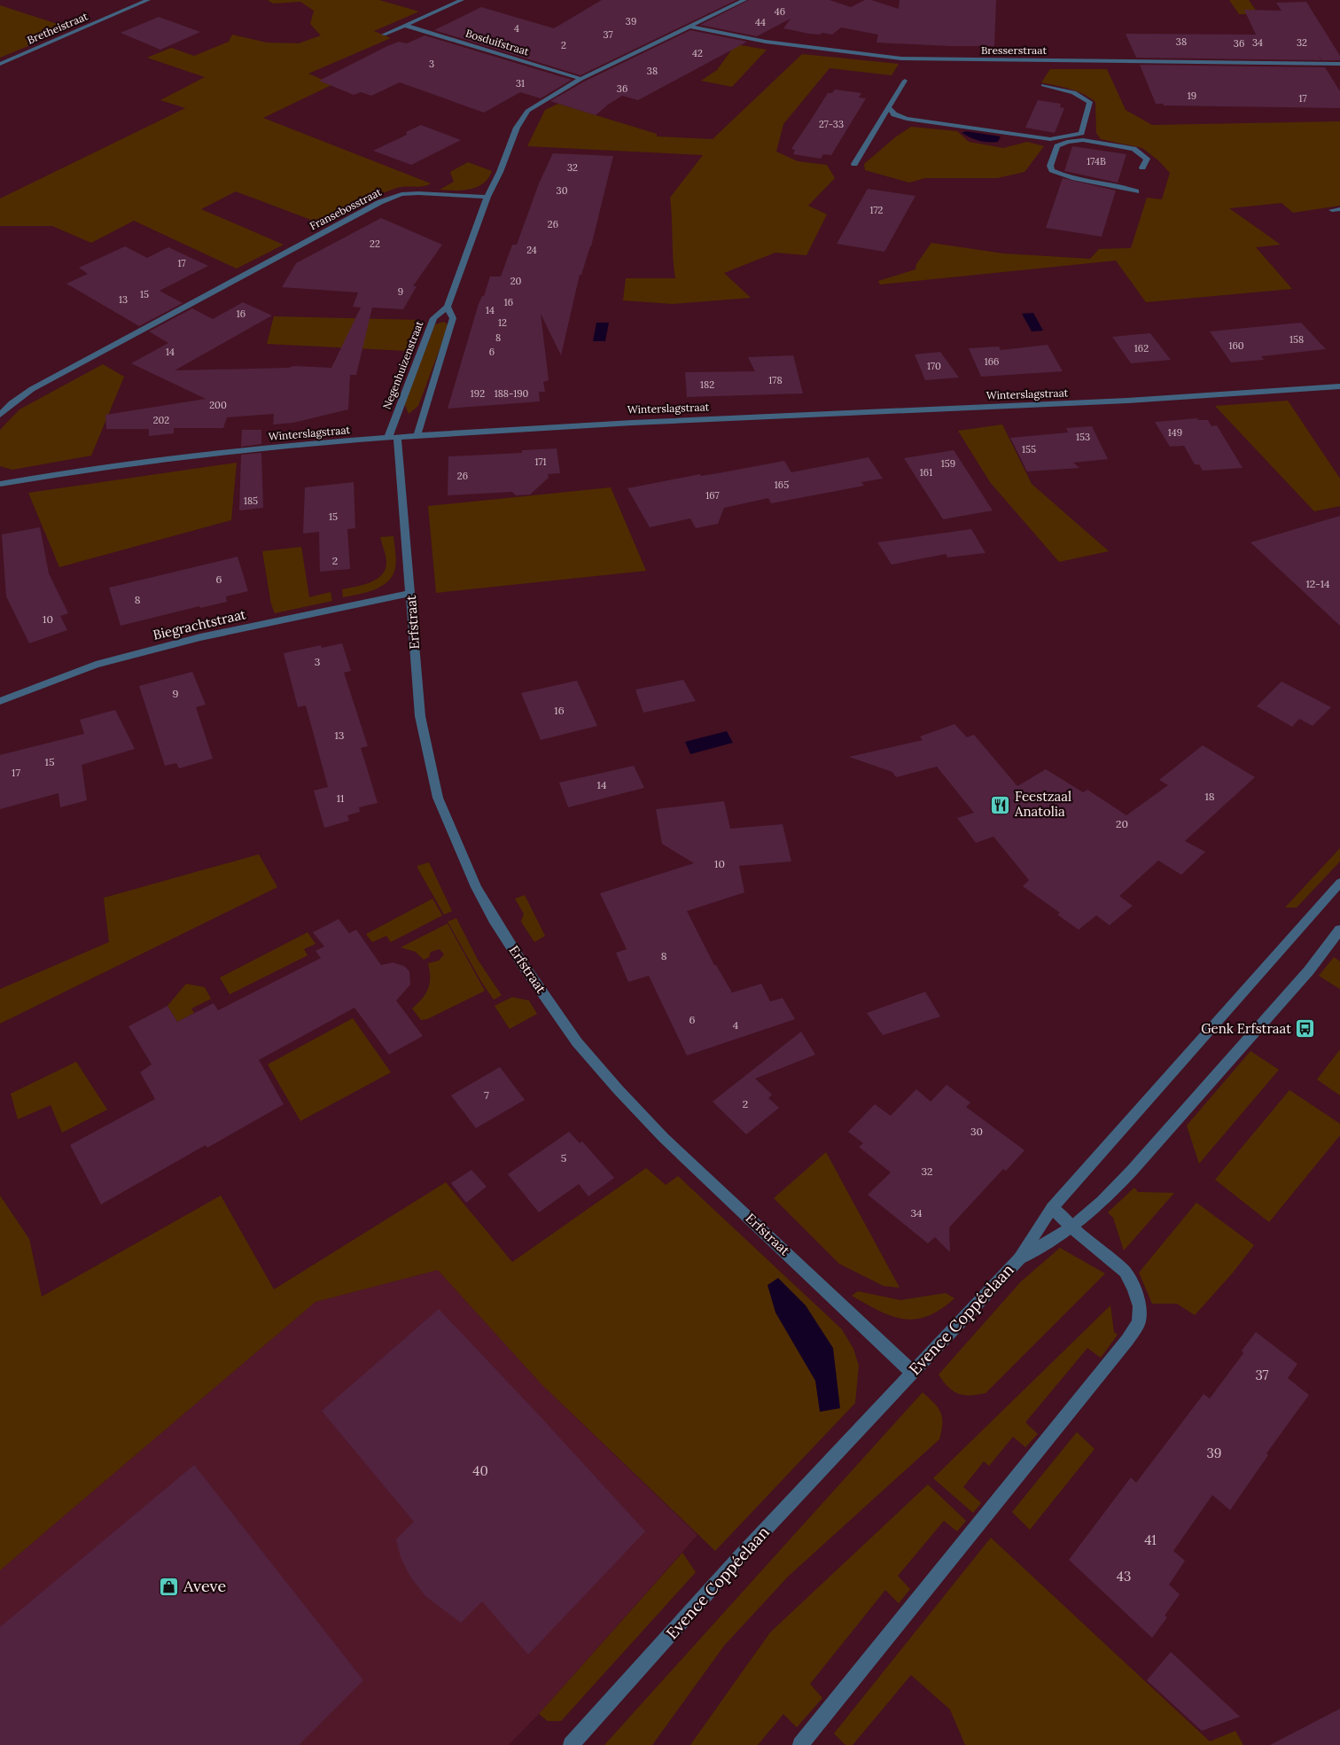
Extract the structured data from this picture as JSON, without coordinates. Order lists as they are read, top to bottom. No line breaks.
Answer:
{"streets":{"street":["Bretheistraat","Bosduifstraat","Bresserstraat","Fransebosstraat","Negenhuizenstraat","Winterslagstraat","Erfstraat","Biegrachtstraat","Evence Coppéelaan"]},"crossings":[["Fransebosstraat","Negenhuizenstraat"],["Negenhuizenstraat","Winterslagstraat"],["Negenhuizenstraat","Erfstraat"],["Winterslagstraat","Erfstraat"],["Erfstraat","Biegrachtstraat"],["Erfstraat","Evence Coppéelaan"]],"places":{"restaurant":["Feestzaal Anatolia"],"bus stop":["Genk Erfstraat"],"shop":["Aveve"]},"house_numbers":["46","39","44","4","37","38","34","32","36","2","42","3","38","31","36","19","17","27-33","174B","32","30","172","26","22","24","17","20","9","15","13","16","14","16","12","8","158","160","162","14","6","166","170","178","182","192","188-190","200","202","149","153","155","171","159","161","26","165","167","185","15","2","6","12-14","8","10","3","9","16","13","15","17","14","18","11","20","10","8","6","4","7","2","30","5","32","34","37","39","40","41","43"]}
